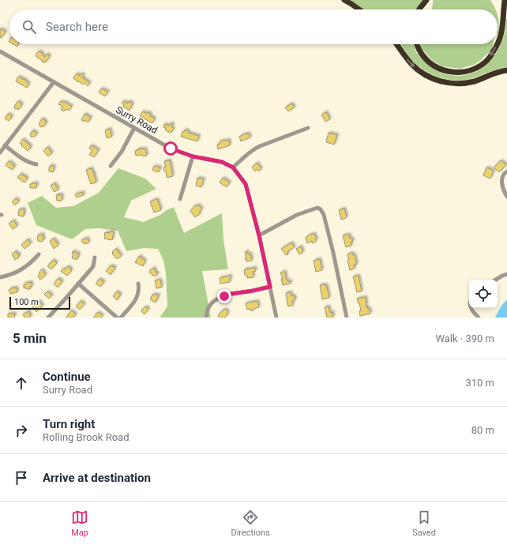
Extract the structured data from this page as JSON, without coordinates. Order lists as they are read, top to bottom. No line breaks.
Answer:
{"streets":{"street":["Surry Road"]},"scale_bar":"100 m","page":{"search":"Search here","scale":"100 m","heading":["5 min","Walk · 390 m"],"list":[["Continue","Surry Road","310 m"],["Turn right","Rolling Brook Road","80 m"],"Arrive at destination"],"nav":["Map","Directions","Saved"]}}
